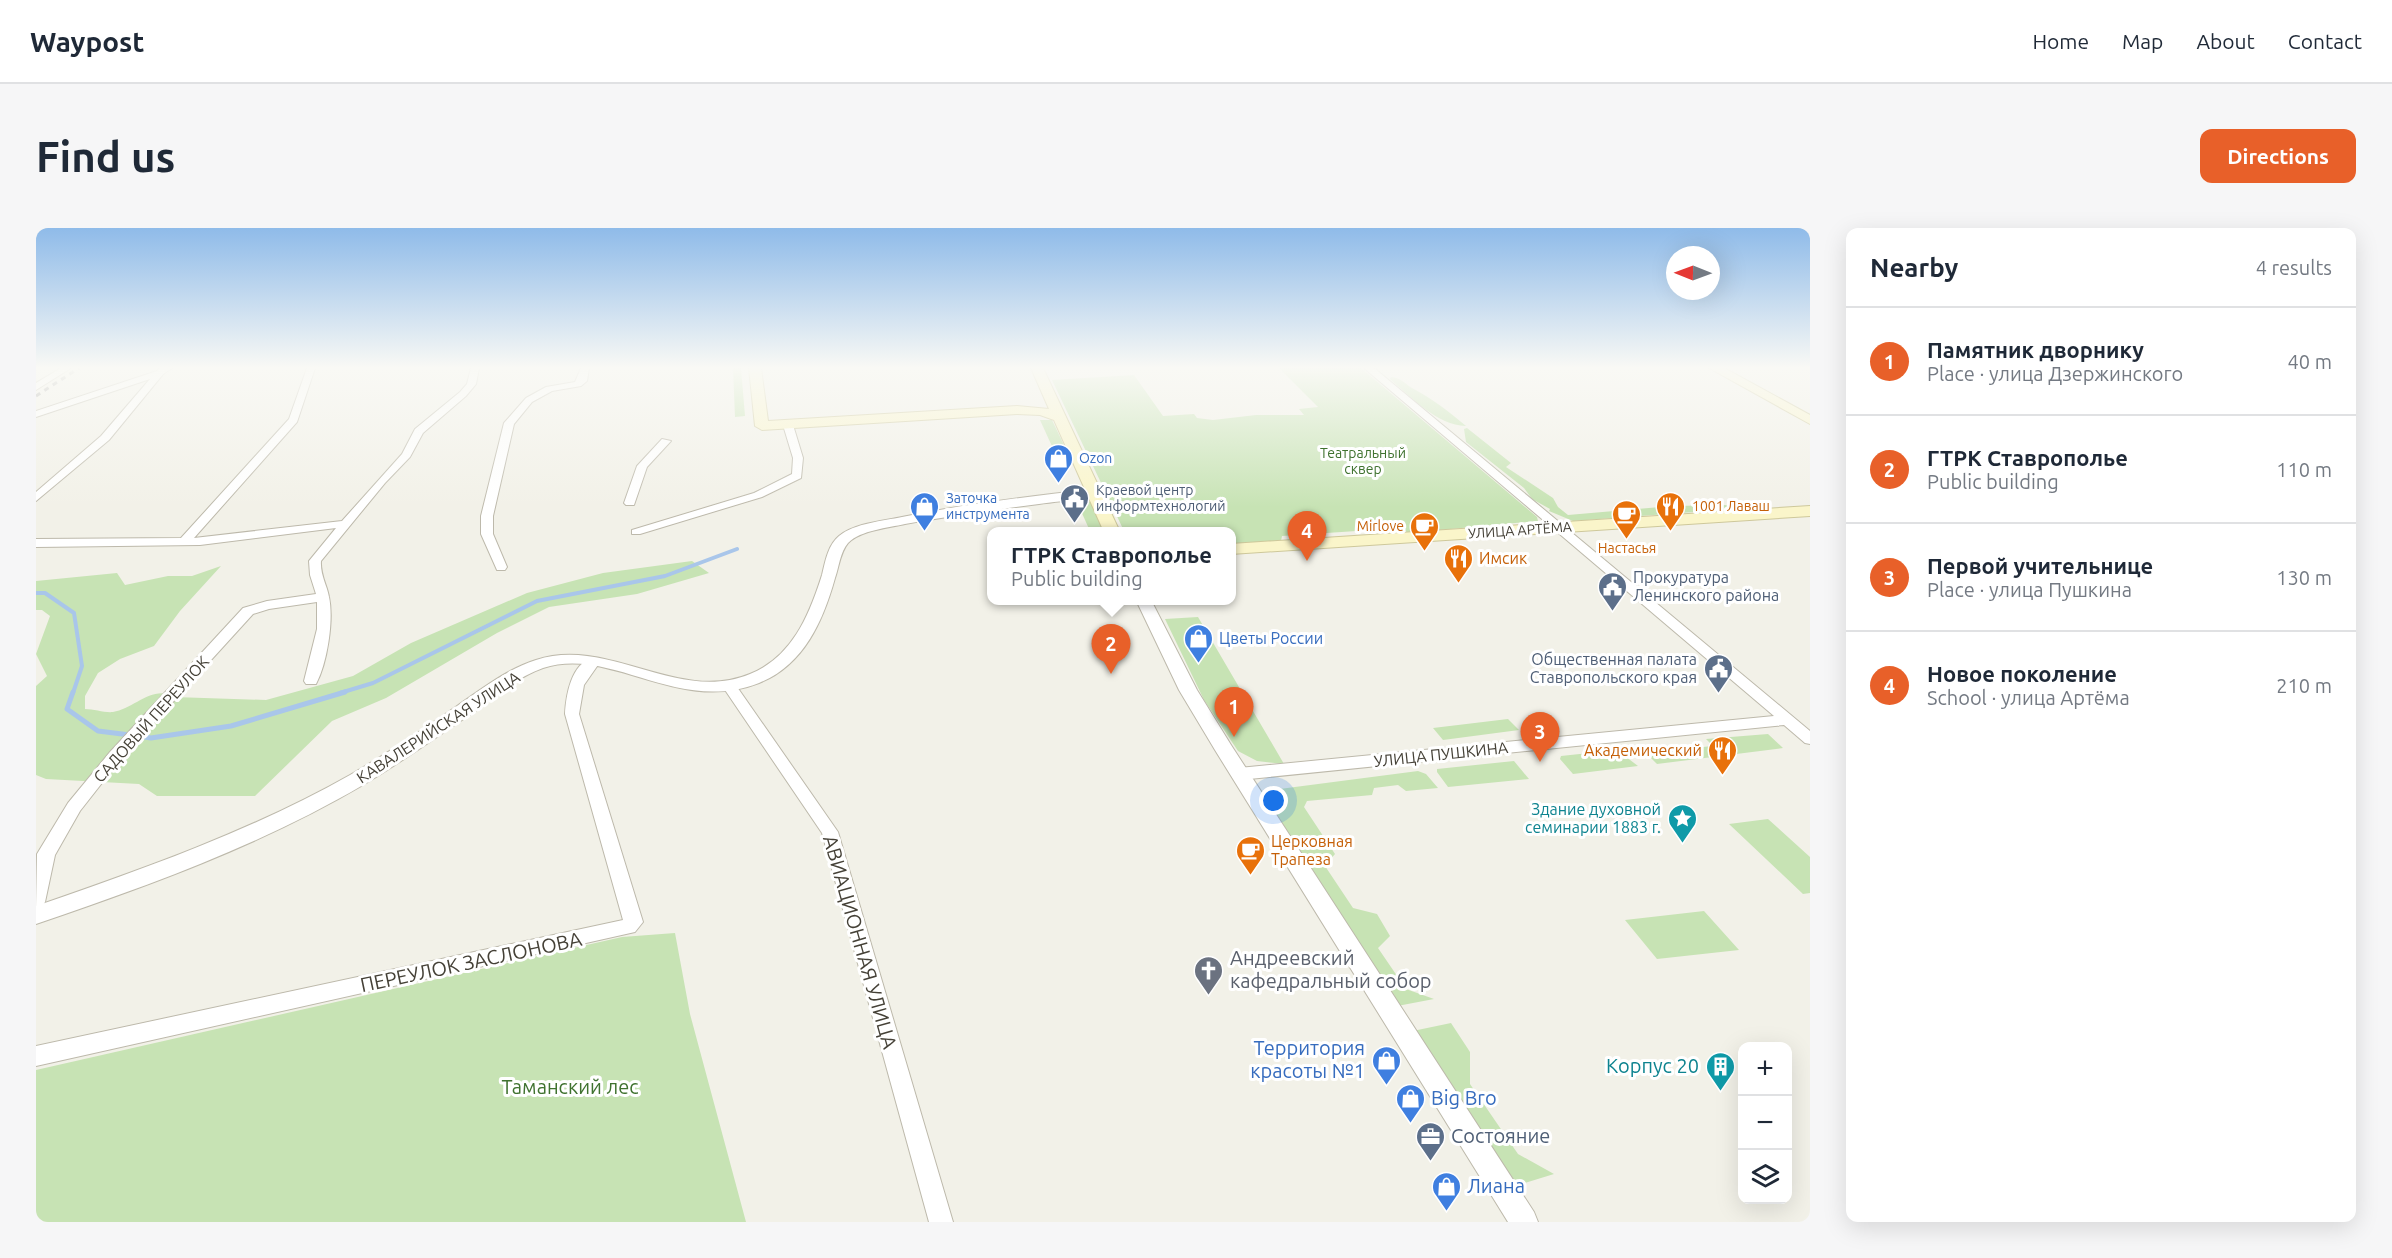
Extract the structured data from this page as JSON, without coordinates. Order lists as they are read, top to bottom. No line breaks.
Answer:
{"streets":{"main road":["УЛИЦА АРТЁМА"],"street":["САДОВЫЙ ПЕРЕУЛОК","КАВАЛЕРИЙСКАЯ УЛИЦА","УЛИЦА ПУШКИНА","АВИАЦИОННАЯ УЛИЦА","ПЕРЕУЛОК ЗАСЛОНОВА"]},"crossings":[["КАВАЛЕРИЙСКАЯ УЛИЦА","АВИАЦИОННАЯ УЛИЦА"],["КАВАЛЕРИЙСКАЯ УЛИЦА","ПЕРЕУЛОК ЗАСЛОНОВА"]],"parks":["Театральный сквер","Таманский лес"],"places":{"shop":["Ozon","Заточка инструмента","Цветы России","Территория красоты №1","Big Bro","Лиана"],"public building":["Краевой центр информтехнологий","Прокуратура Ленинского района","Общественная палата Ставропольского края"],"restaurant":["1001 Лаваш","Имсик","Академический"],"cafe":["Настасья","Mirlove","Церковная Трапеза"],"place":["Здание духовной семинарии 1883 г."],"church":["Андреевский кафедральный собор"],"building":["Корпус 20"],"office":["Состояние"]},"north":"left","page":{"header":"Waypost","nav":["Home","Map","About","Contact"],"buttons":"Directions","title":"Find us","heading":["Nearby","4 results"],"list":[{"mark":"1","name":"Памятник дворнику","note":"Place · улица Дзержинского","value":"40 m"},{"mark":"2","name":"ГТРК Ставрополье","note":"Public building","value":"110 m"},{"mark":"3","name":"Первой учительнице","note":"Place · улица Пушкина","value":"130 m"},{"mark":"4","name":"Новое поколение","note":"School · улица Артёма","value":"210 m"}],"pins":["4","2","1","3"],"popup":["ГТРК Ставрополье","Public building"],"map_buttons":["+","−"]}}
